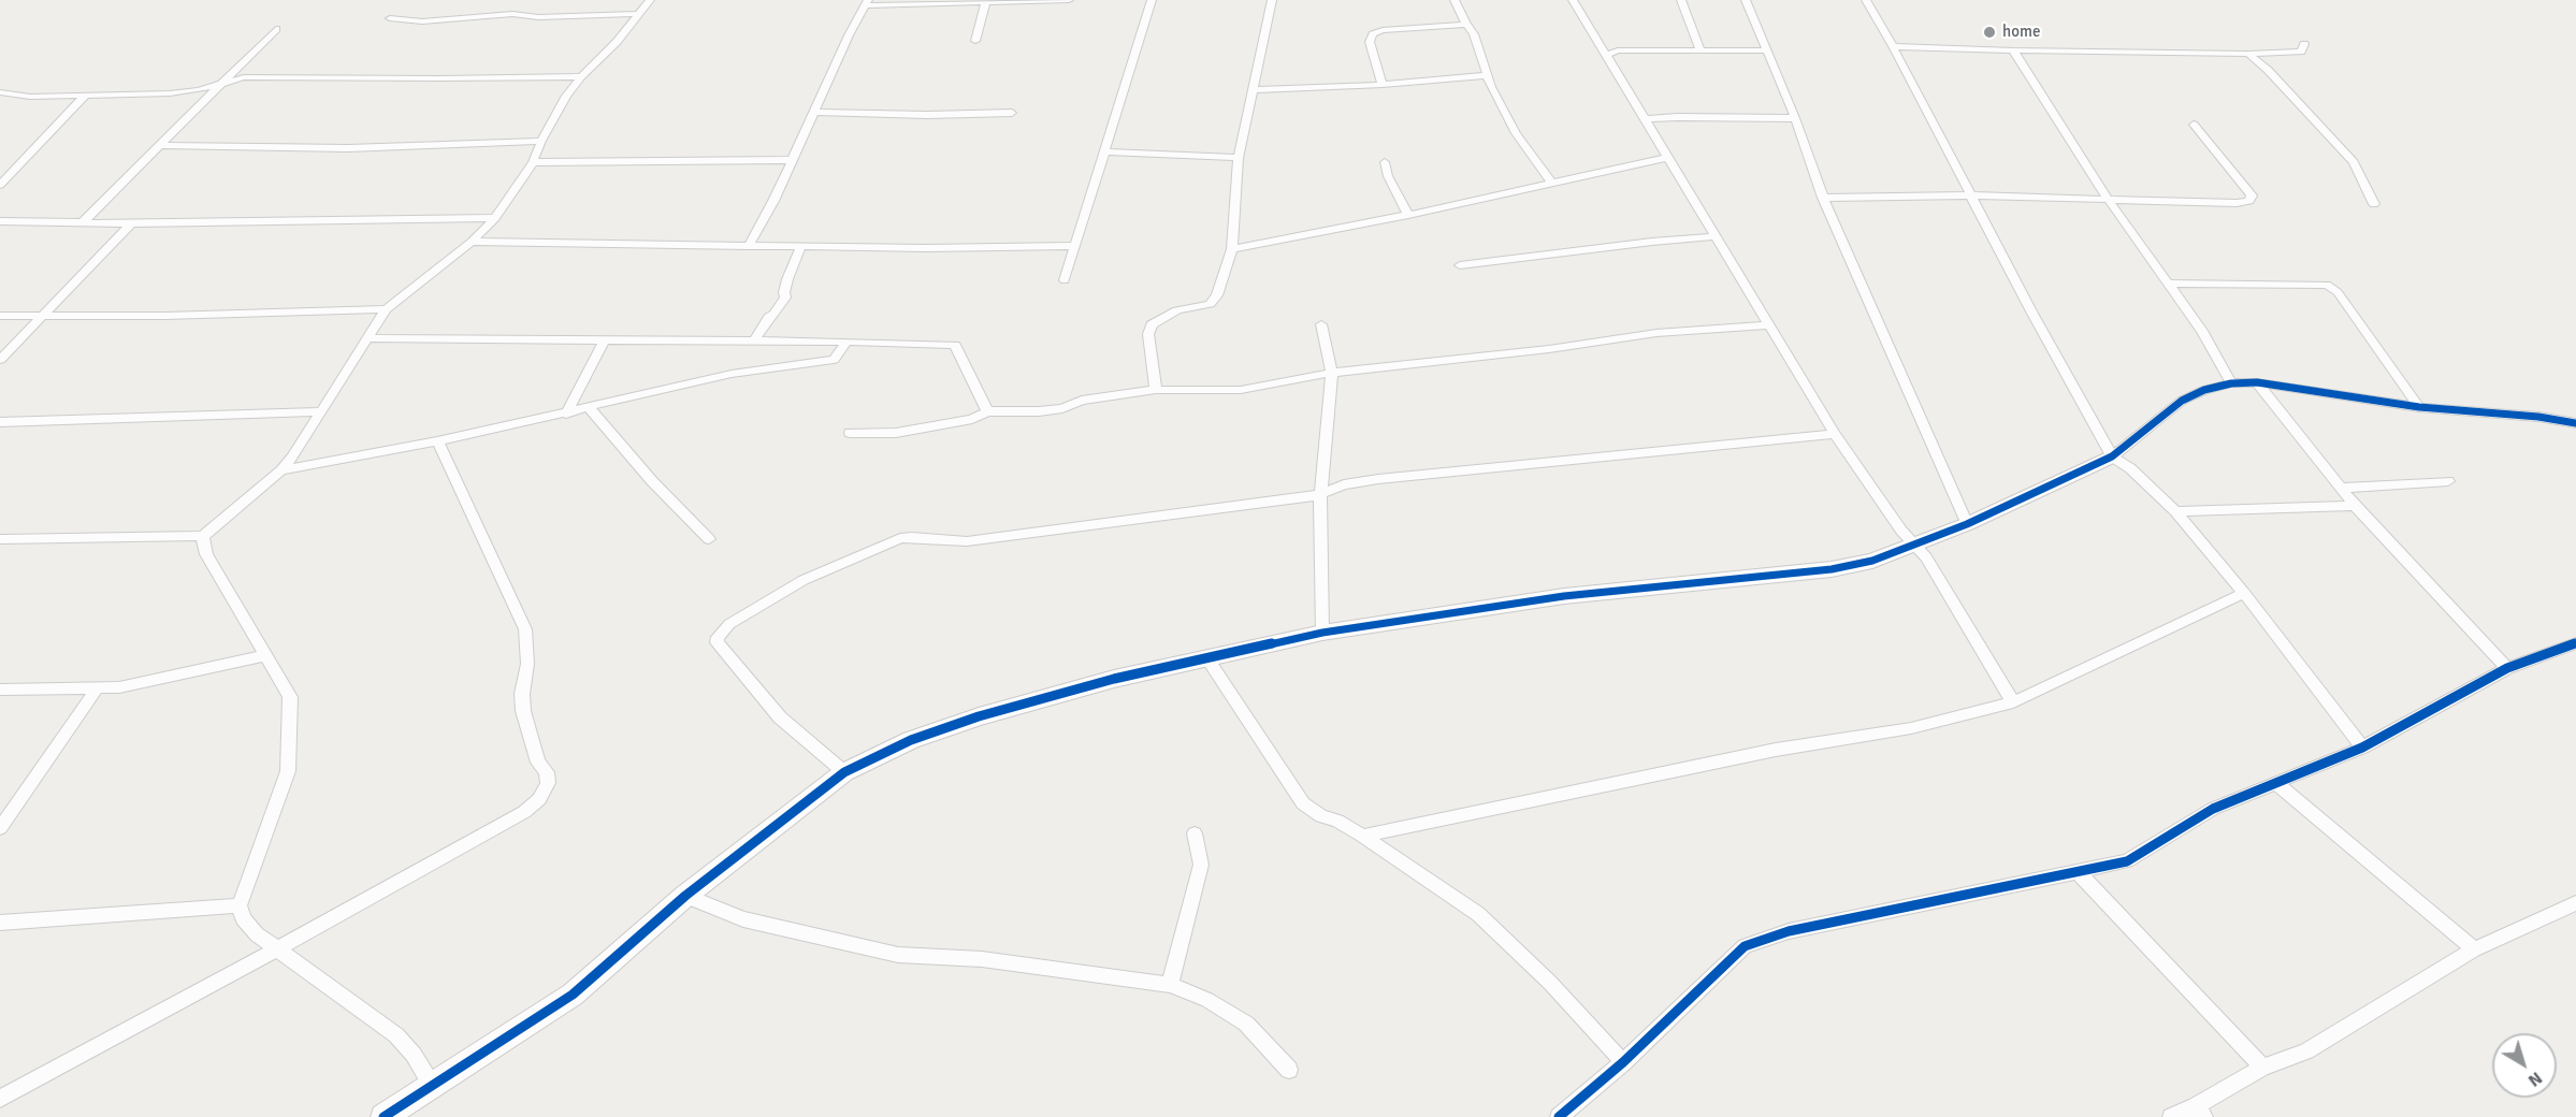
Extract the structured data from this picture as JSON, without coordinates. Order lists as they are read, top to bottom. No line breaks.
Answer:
{"places":["home"],"north":"bottom right"}
